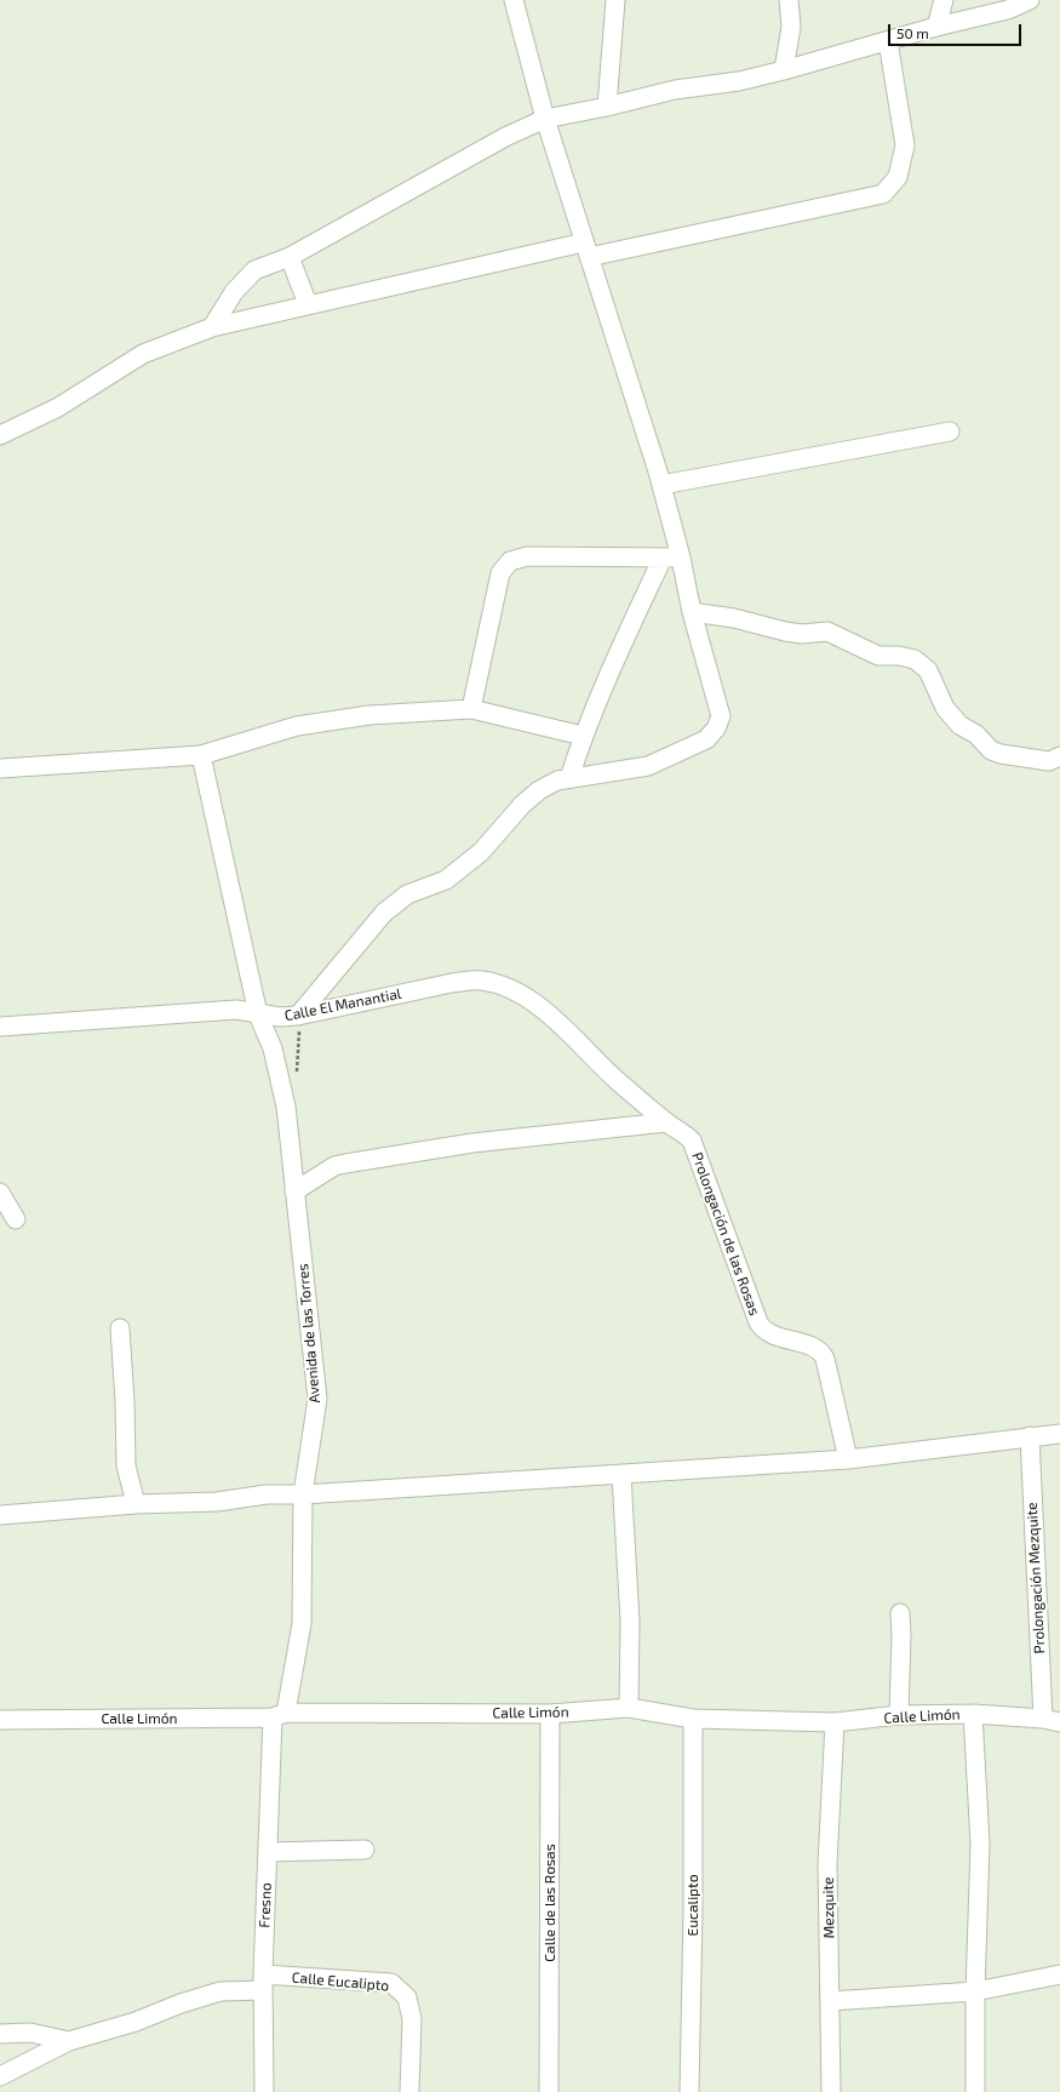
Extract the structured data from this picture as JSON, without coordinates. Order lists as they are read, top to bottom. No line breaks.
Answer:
{"streets":{"street":["Calle El Manantial","Prolongación de las Rosas","Avenida de las Torres","Prolongación Mezquite","Calle Limón","Calle de las Rosas","Fresno","Eucalipto","Mezquite","Calle Eucalipto"]},"crossings":[["Calle El Manantial","Prolongación de las Rosas"],["Calle El Manantial","Avenida de las Torres"],["Avenida de las Torres","Calle Limón"],["Avenida de las Torres","Fresno"],["Prolongación Mezquite","Calle Limón"],["Calle Limón","Calle de las Rosas"],["Calle Limón","Fresno"],["Calle Limón","Eucalipto"],["Calle Limón","Mezquite"],["Fresno","Calle Eucalipto"]],"scale_bar":"50 m"}
